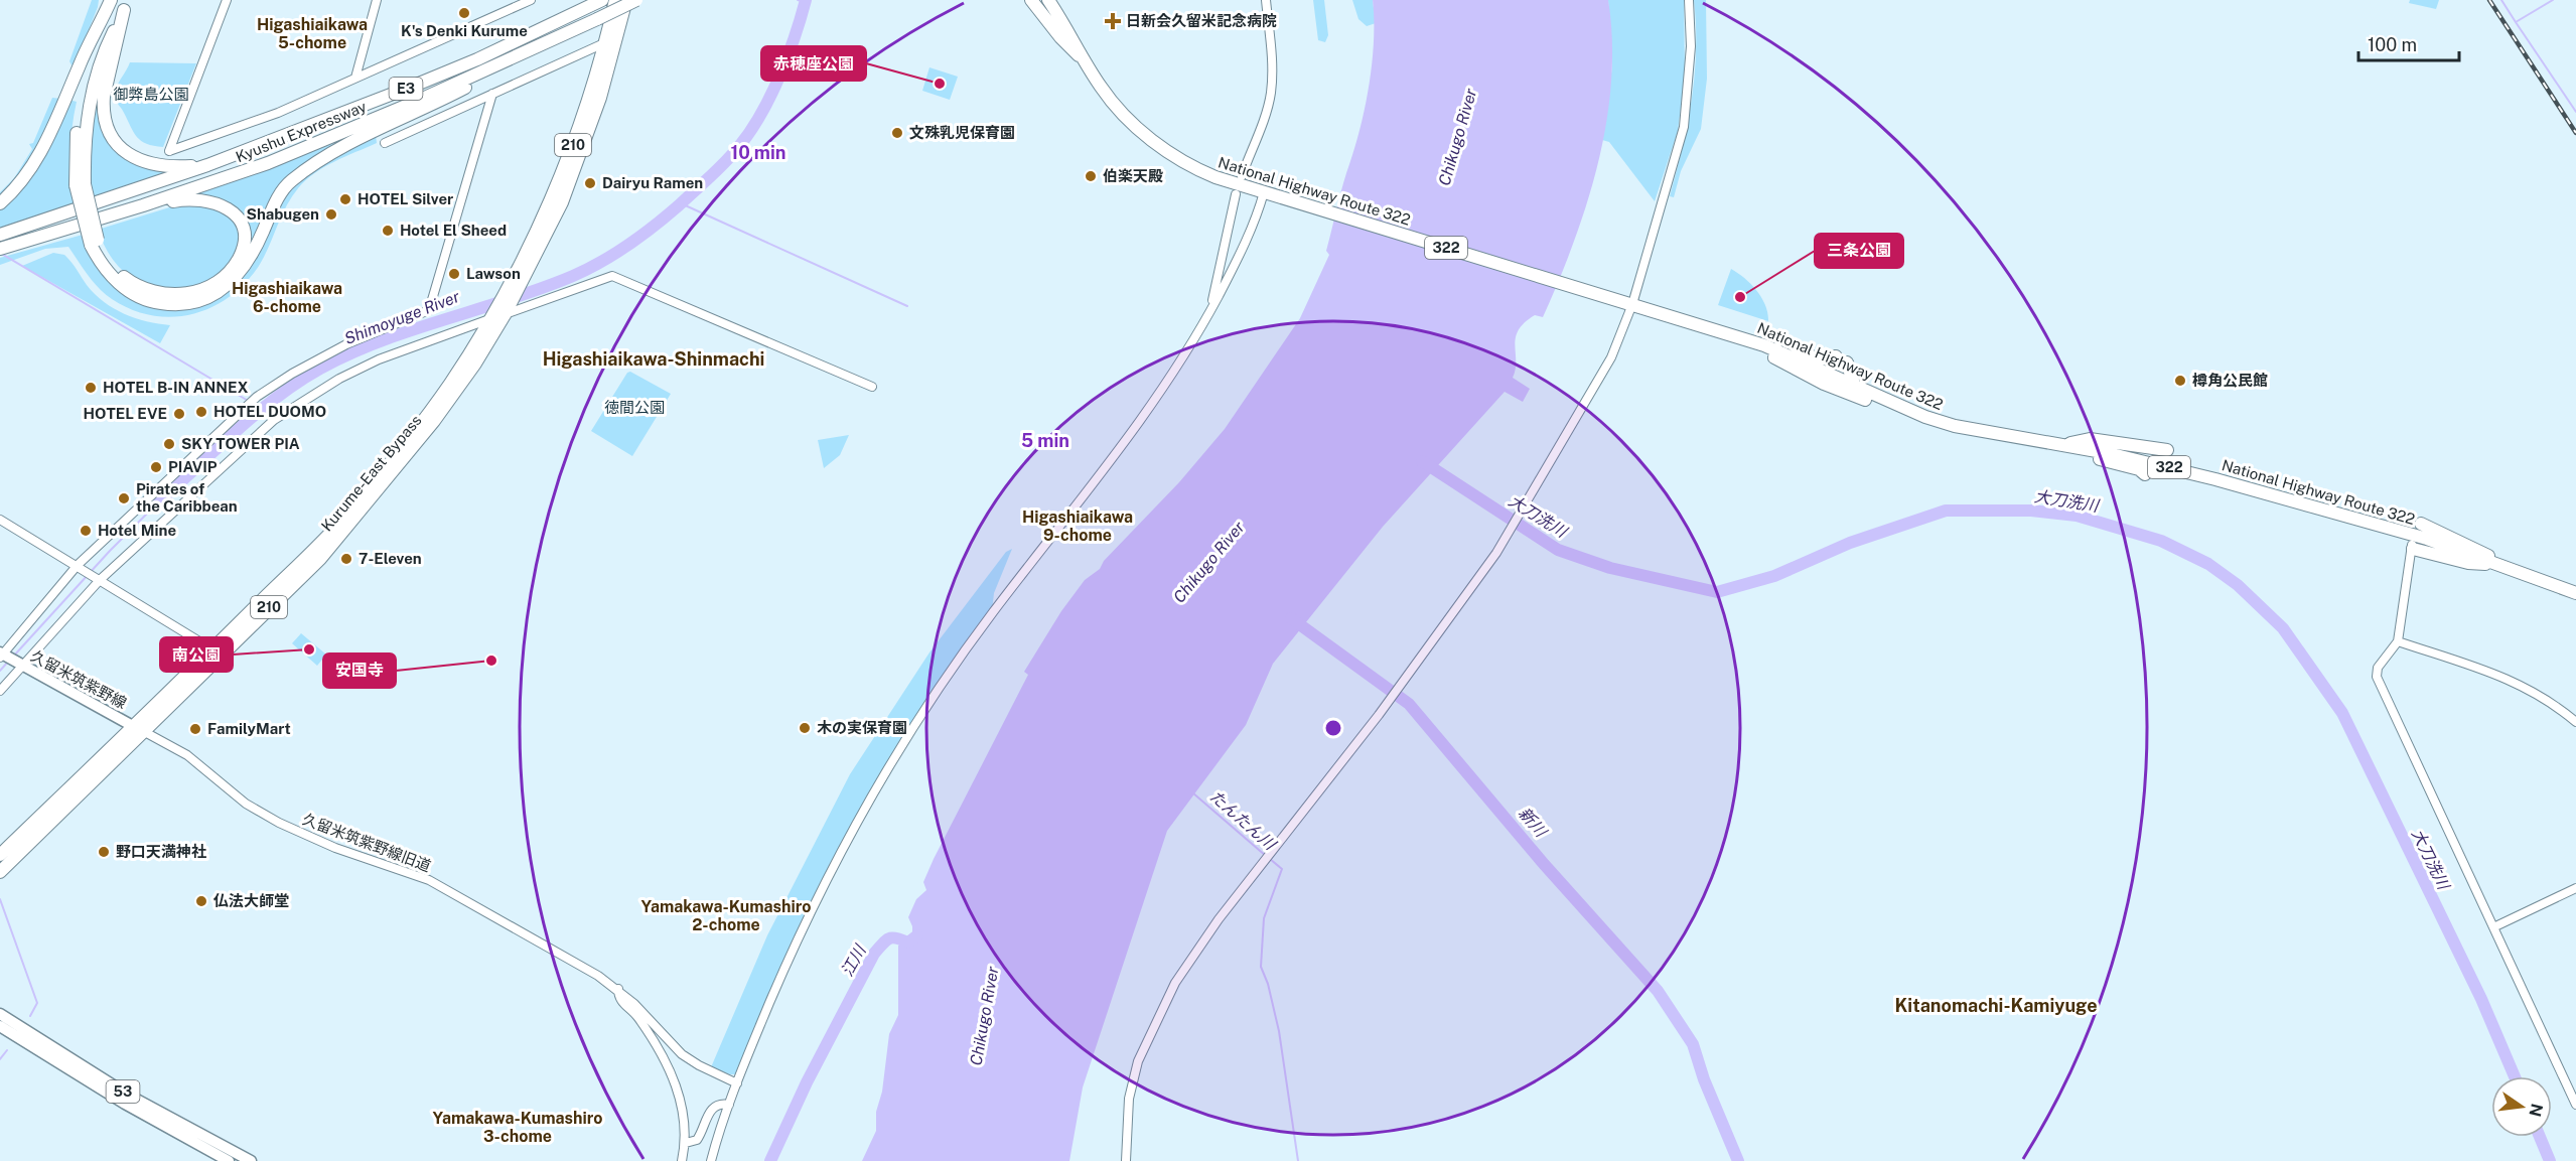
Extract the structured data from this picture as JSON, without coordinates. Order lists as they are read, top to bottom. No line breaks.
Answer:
{"streets":{"highway":["E3","Kyushu Expressway","210","National Highway Route 322","322","Kurume-East Bypass"],"main road":["久留米筑紫野線","53"],"street":["久留米筑紫野線旧道"]},"crossings":[["Kurume-East Bypass","久留米筑紫野線"],["Kurume-East Bypass","久留米筑紫野線旧道"],["久留米筑紫野線","久留米筑紫野線旧道"]],"districts":["Higashiaikawa 5-chome","Higashiaikawa 6-chome","Higashiaikawa-Shinmachi","Higashiaikawa 9-chome","Yamakawa-Kumashiro 2-chome","Kitanomachi-Kamiyuge","Yamakawa-Kumashiro 3-chome"],"water":["Chikugo River","Shimoyuge River","大刀洗川","たんたん川","新川","江川"],"parks":["御弊島公園","徳間公園"],"places":{"other":["K's Denki Kurume","赤穂座公園","文殊乳児保育園","伯楽天殿","Dairyu Ramen","HOTEL Silver","Shabugen","Hotel El Sheed","Lawson","三条公園","樽角公民館","HOTEL B-IN ANNEX","HOTEL DUOMO","HOTEL EVE","SKY TOWER PIA","PIAVIP","Pirates of the Caribbean","Hotel Mine","7-Eleven","南公園","安国寺","木の実保育園","FamilyMart","野口天満神社","仏法大師堂"],"health":["日新会久留米記念病院"]},"scale_bar":"100 m","north":"right","rings":["10 min","5 min"]}
